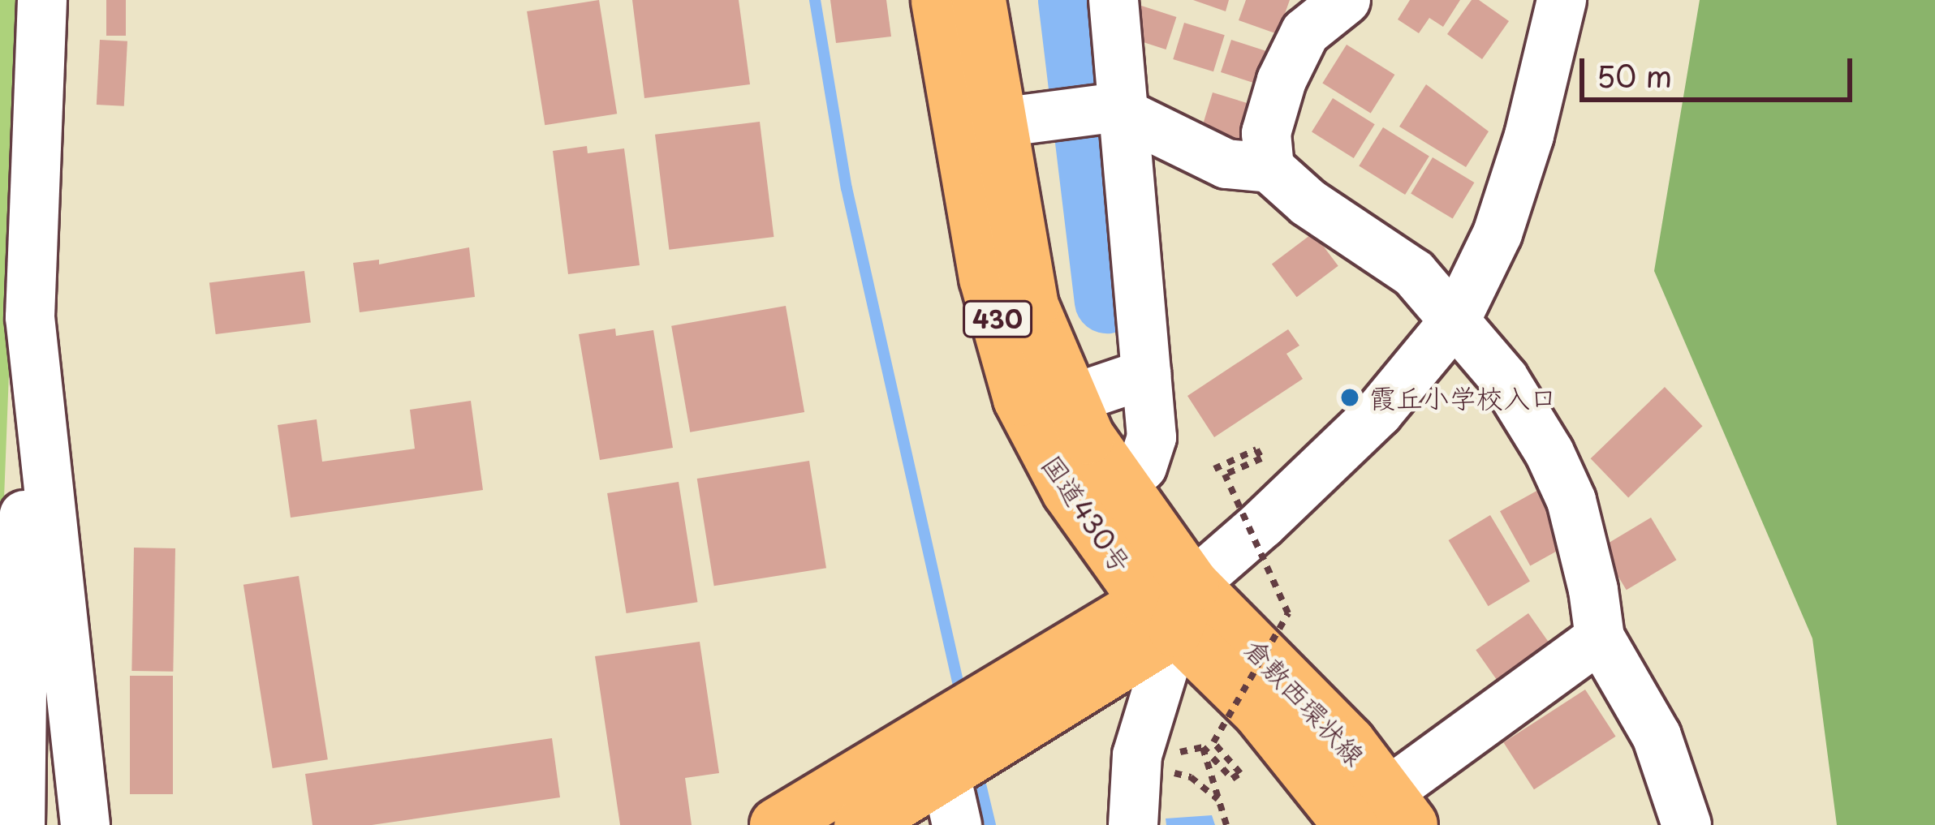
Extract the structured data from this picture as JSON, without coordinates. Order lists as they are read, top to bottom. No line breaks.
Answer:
{"streets":{"main road":["430","国道430号","倉敷西環状線"]},"crossings":[["国道430号","倉敷西環状線"]],"places":["霞丘小学校入口"],"scale_bar":"50 m"}
